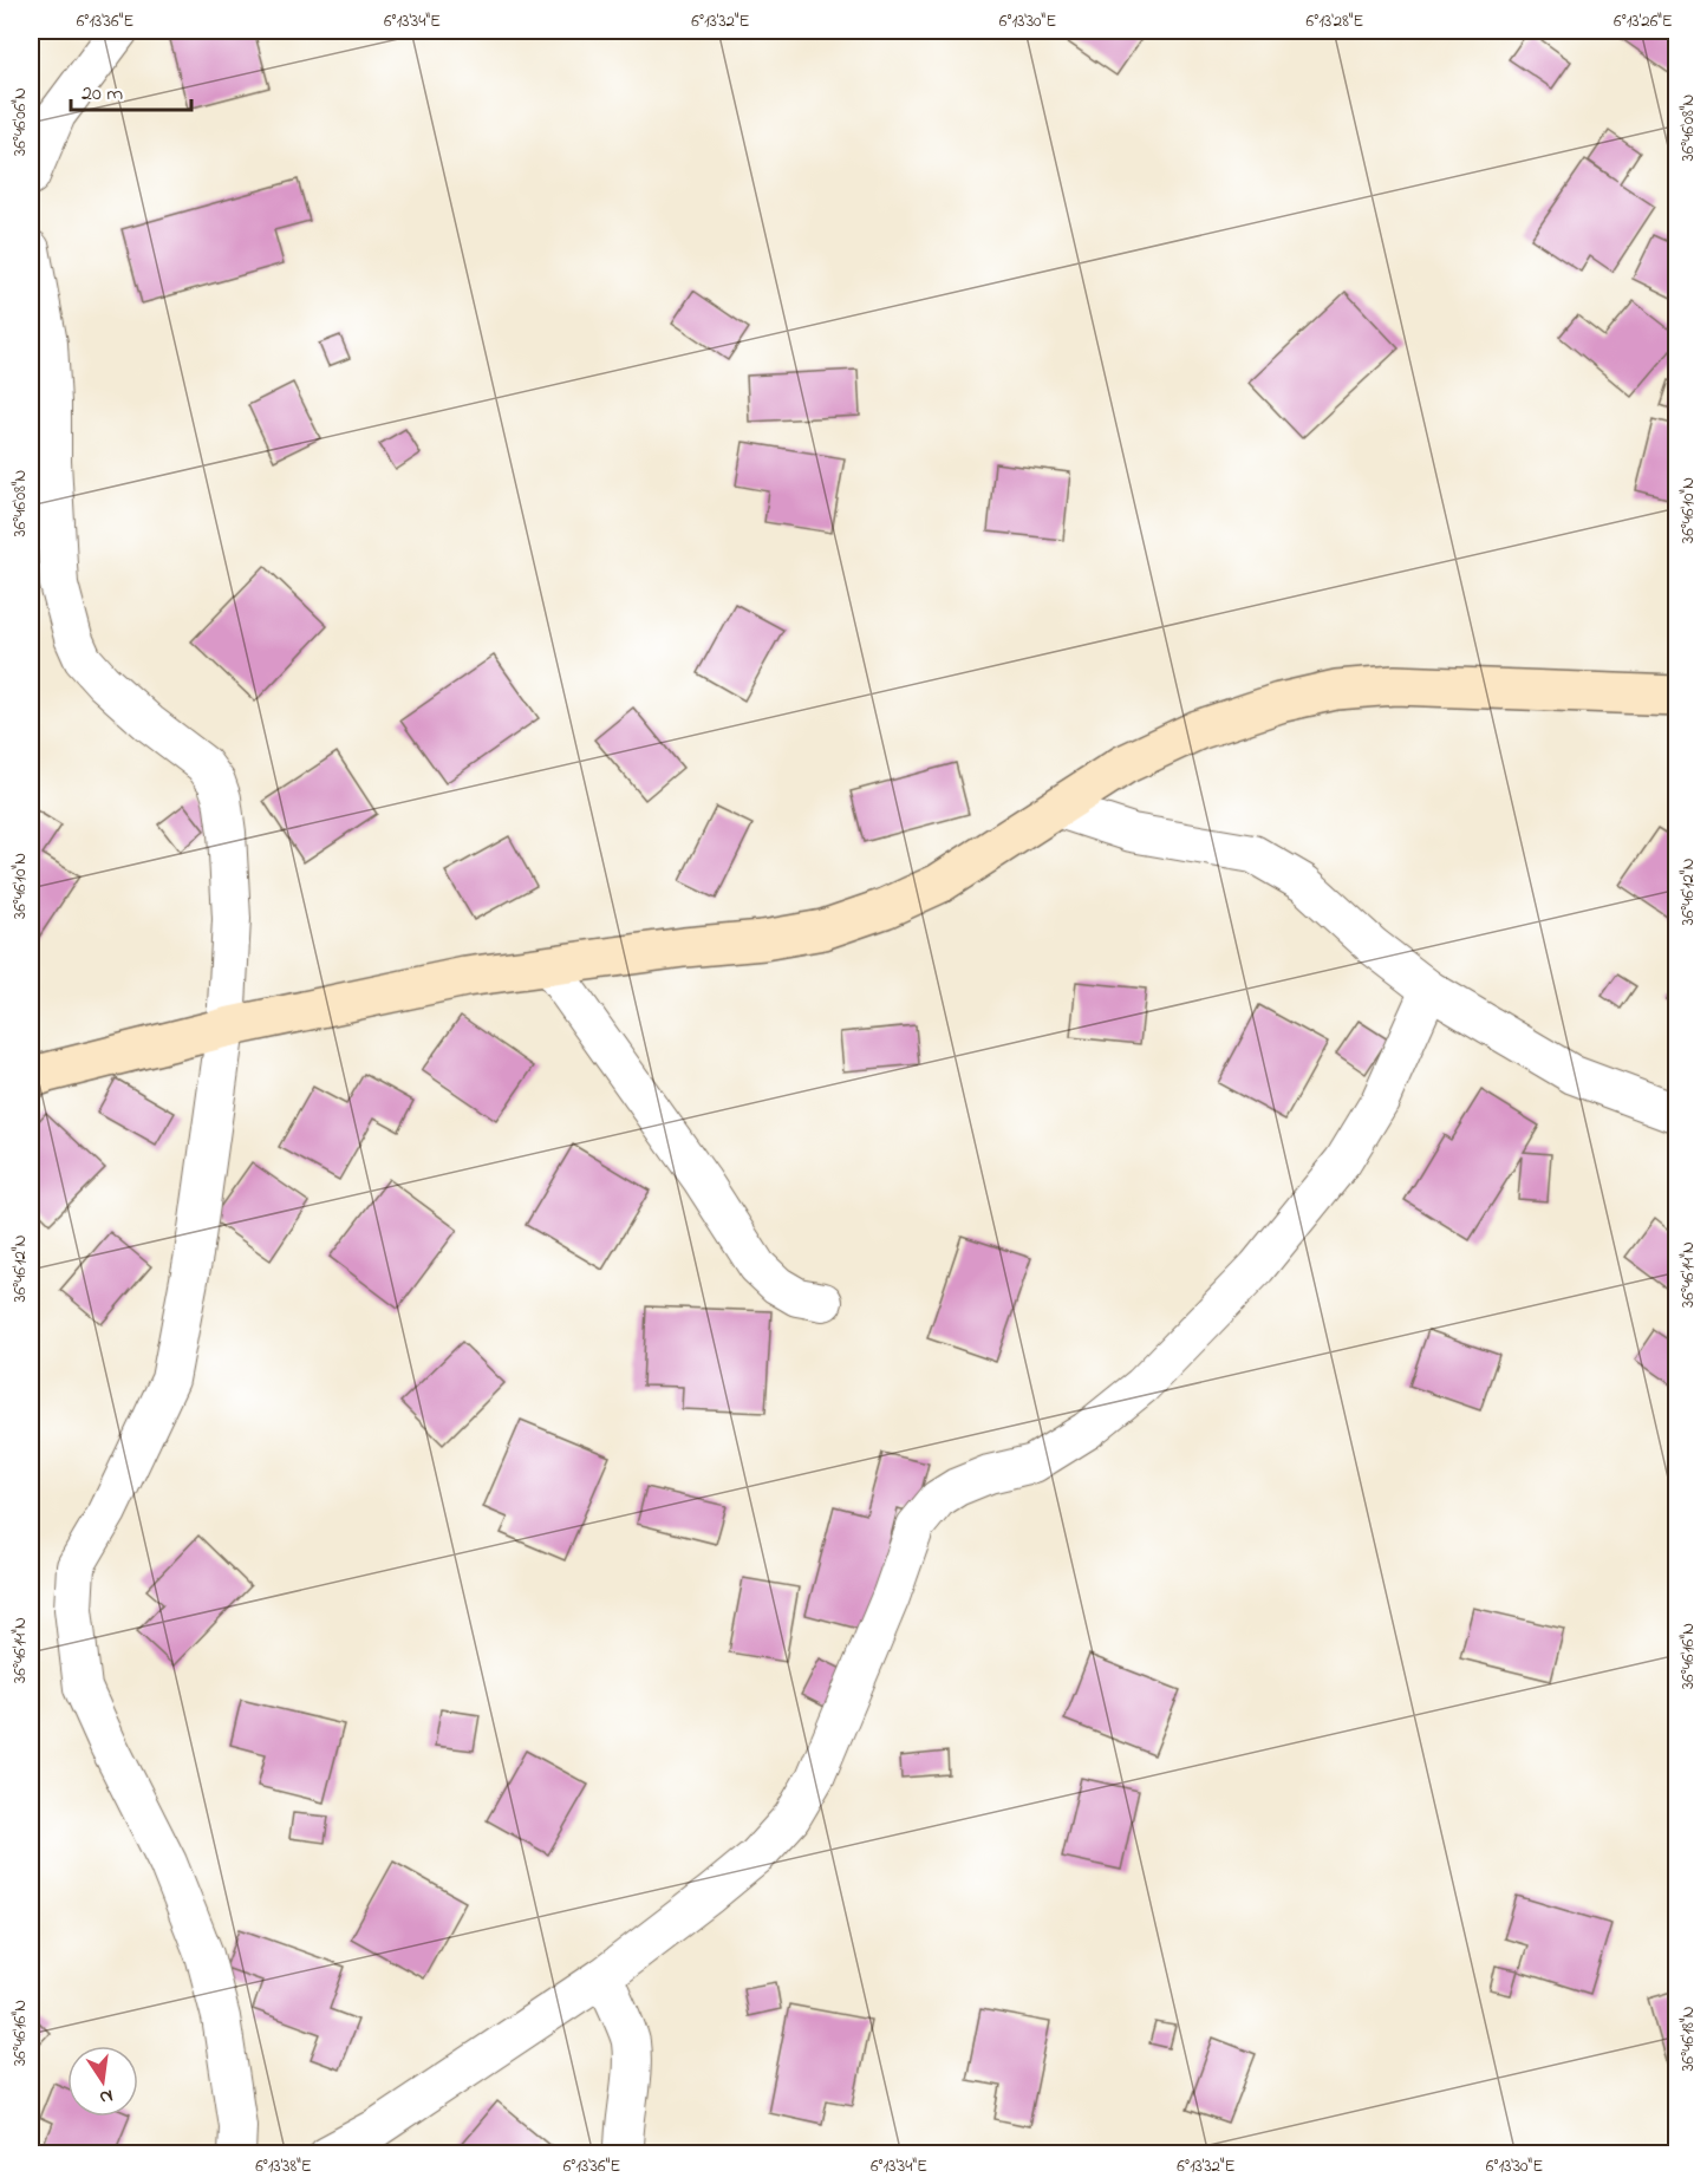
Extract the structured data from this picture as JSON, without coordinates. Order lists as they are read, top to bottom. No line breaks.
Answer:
{"scale_bar":"20 m","north":"bottom","coordinates":["6°13'36\"E","6°13'34\"E","6°13'32\"E","6°13'30\"E","6°13'28\"E","6°13'26\"E","36°46'06\"N","36°46'08\"N","36°46'10\"N","36°46'12\"N","36°46'14\"N","36°46'16\"N","36°46'18\"N","6°13'38\"E"]}
